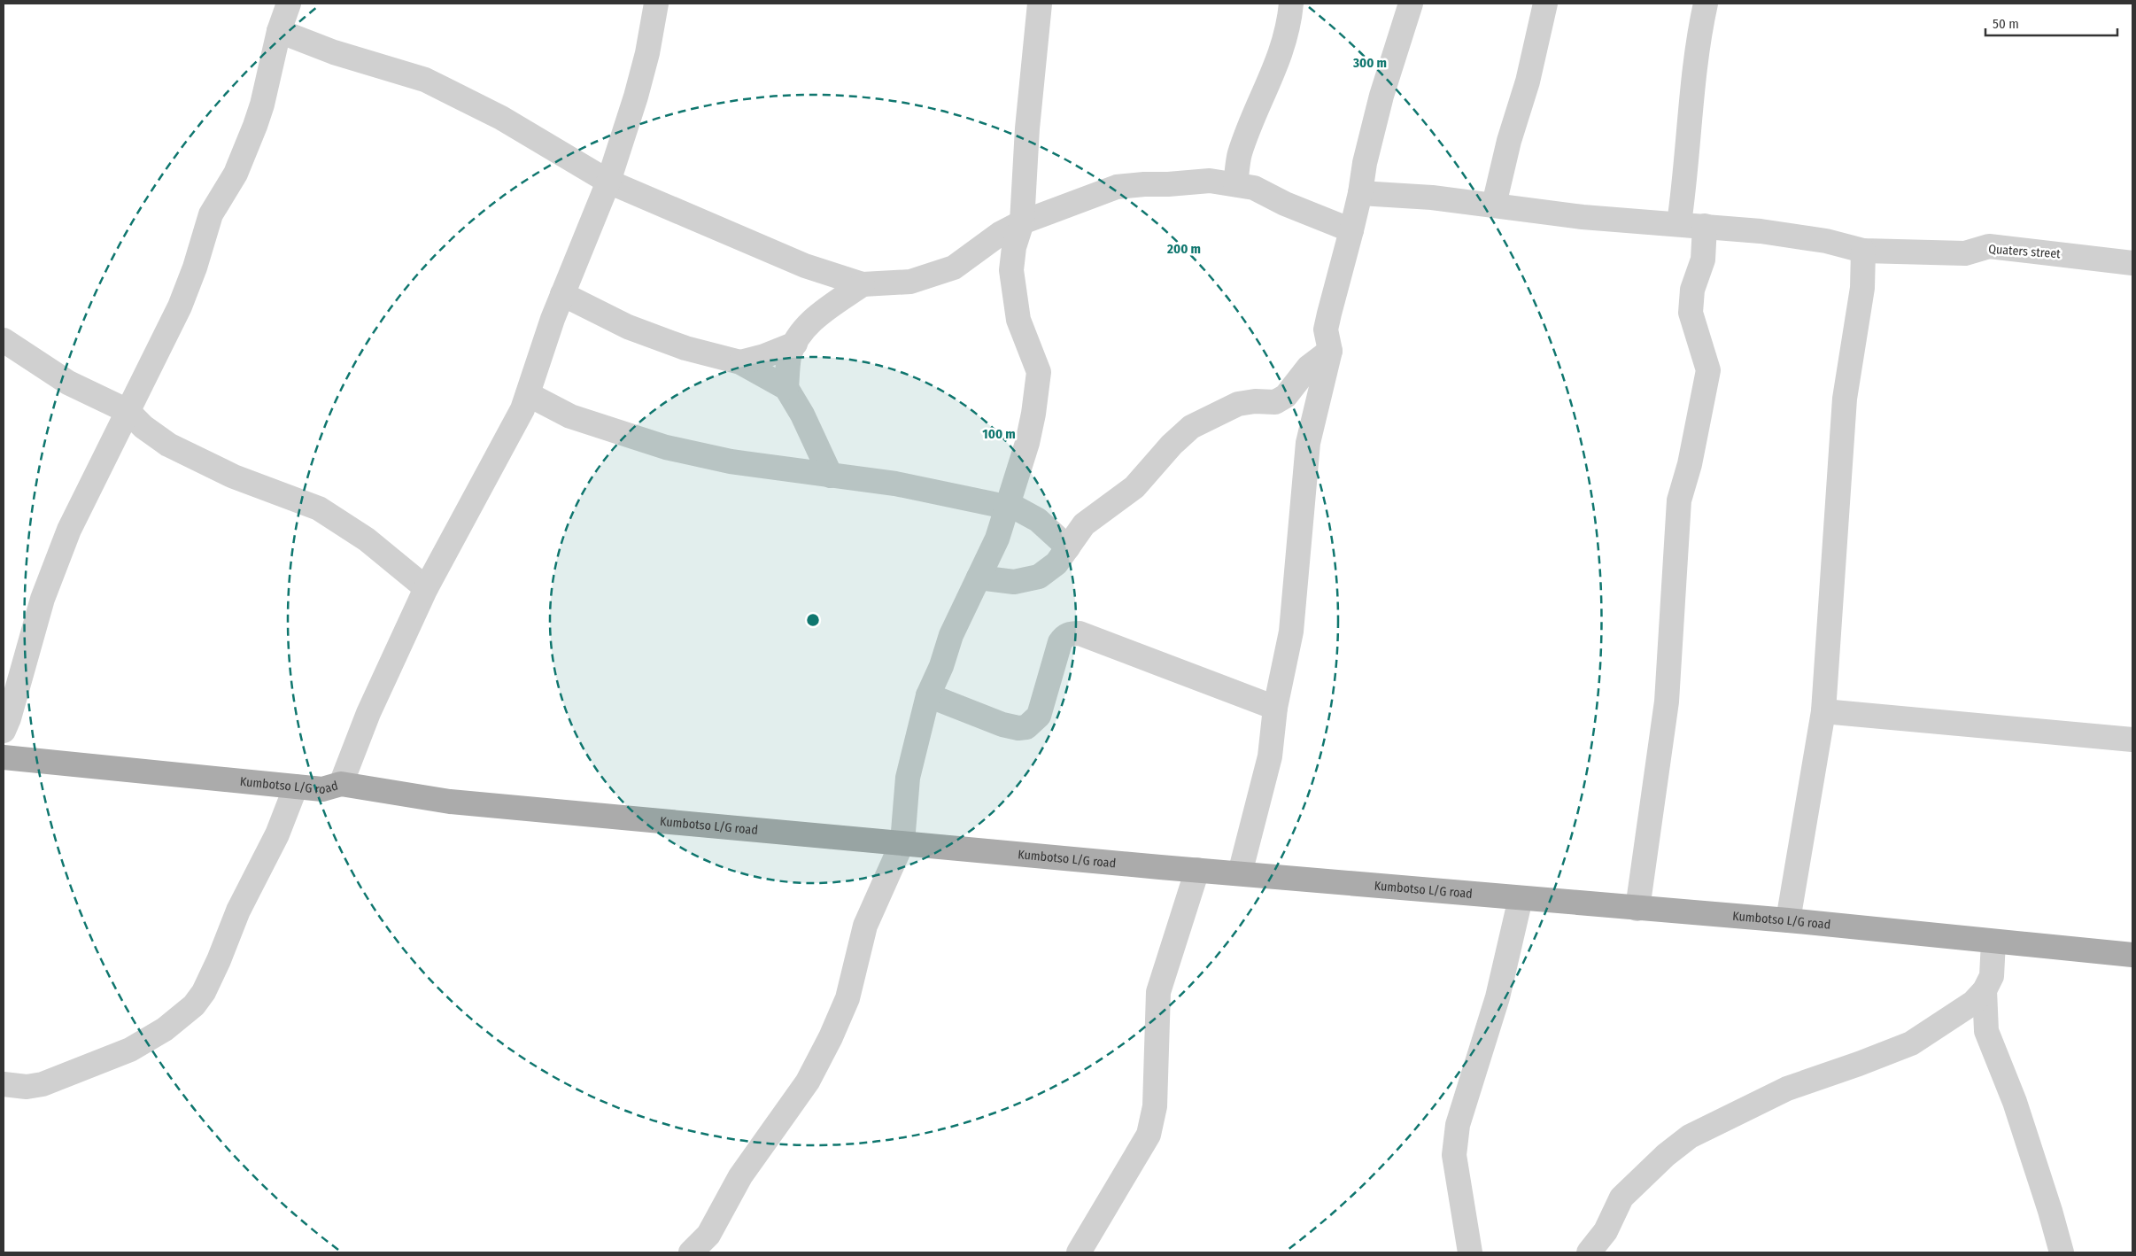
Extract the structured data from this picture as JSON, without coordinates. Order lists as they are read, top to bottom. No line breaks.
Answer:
{"streets":{"main road":["Kumbotso L/G road"],"street":["Quaters street"]},"scale_bar":"50 m","rings":["300 m","200 m","100 m"]}
